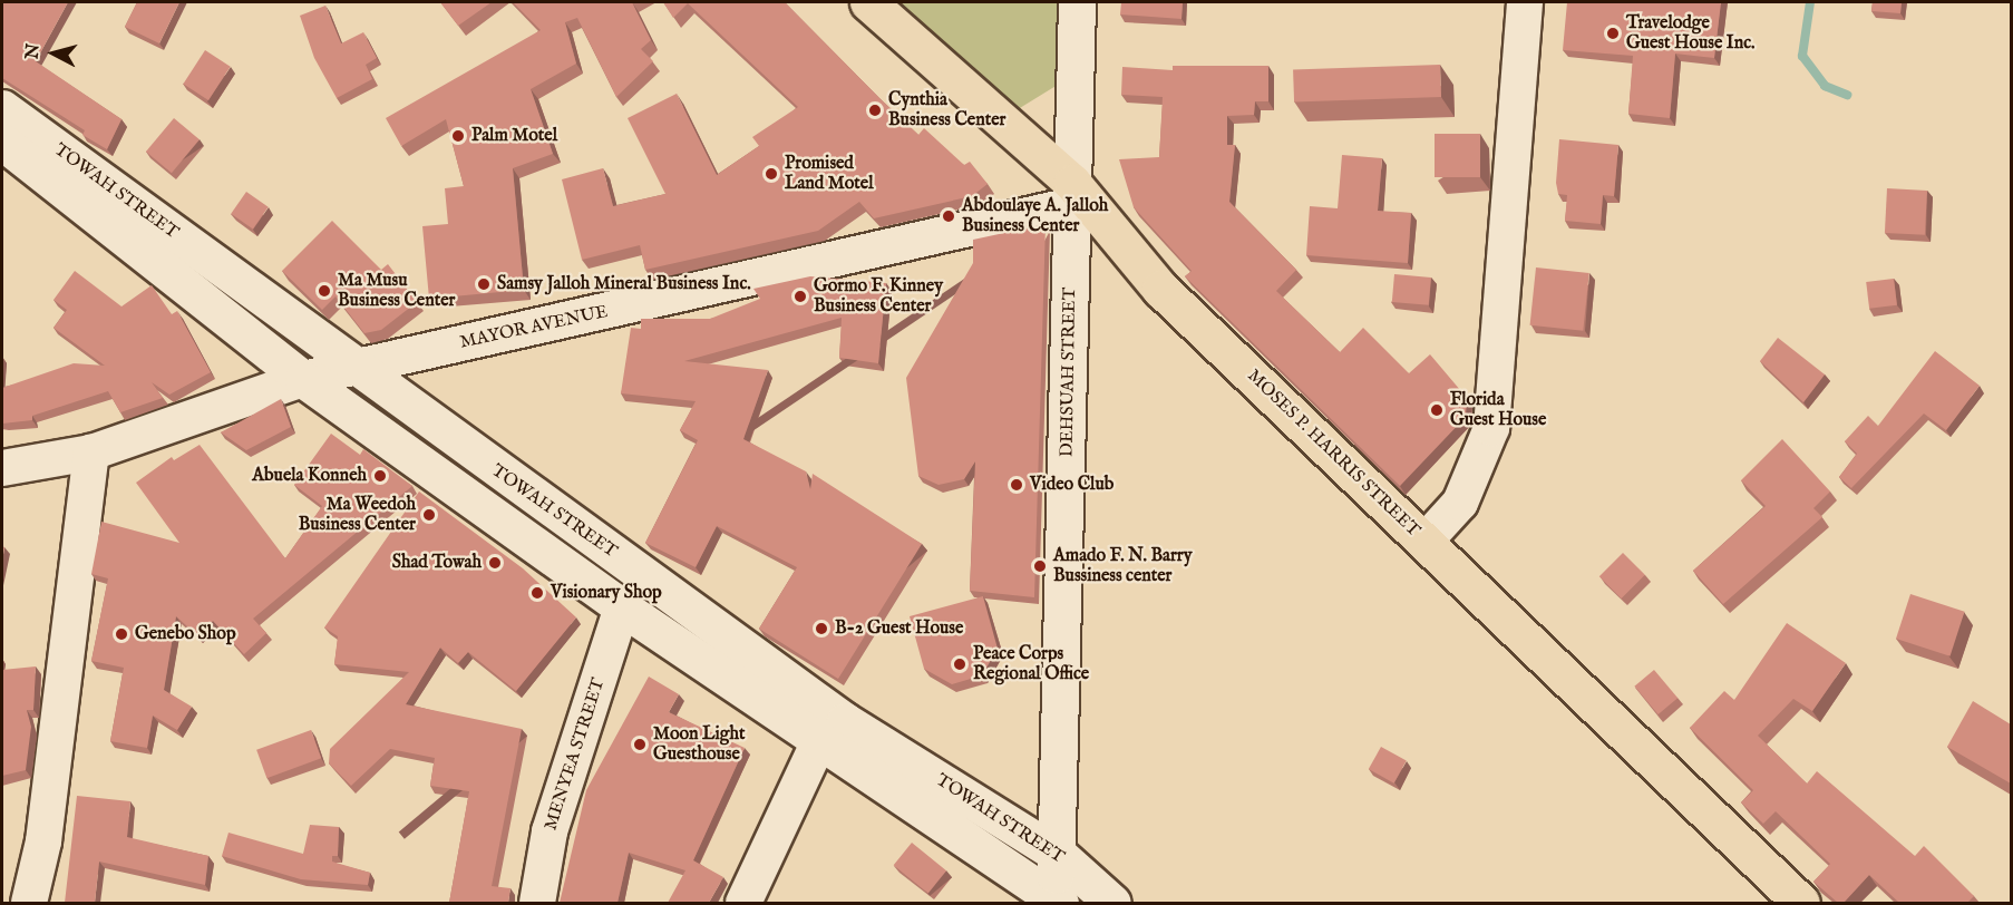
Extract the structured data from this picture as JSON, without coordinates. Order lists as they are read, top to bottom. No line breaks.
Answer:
{"streets":{"highway":["MOSES P. HARRIS STREET"],"street":["TOWAH STREET","MAYOR AVENUE","DEHSUAH STREET","MENYEA STREET"]},"crossings":[["TOWAH STREET","MAYOR AVENUE"],["TOWAH STREET","DEHSUAH STREET"],["TOWAH STREET","MENYEA STREET"],["MAYOR AVENUE","DEHSUAH STREET"],["MAYOR AVENUE","MOSES P. HARRIS STREET"],["DEHSUAH STREET","MOSES P. HARRIS STREET"]],"places":["Travelodge Guest House Inc.","Cynthia Business Center","Palm Motel","Promised Land Motel","Abdoulaye A. Jalloh Business Center","Samsy Jalloh Mineral Business Inc.","Ma Musu Business Center","Gormo F. Kinney Business Center","Florida Guest House","Abuela Konneh","Video Club","Ma Weedoh Business Center","Shad Towah","Amado F. N. Barry Bussiness center","Visionary Shop","B-2 Guest House","Genebo Shop","Peace Corps Regional Office","Moon Light Guesthouse"],"north":"left"}
